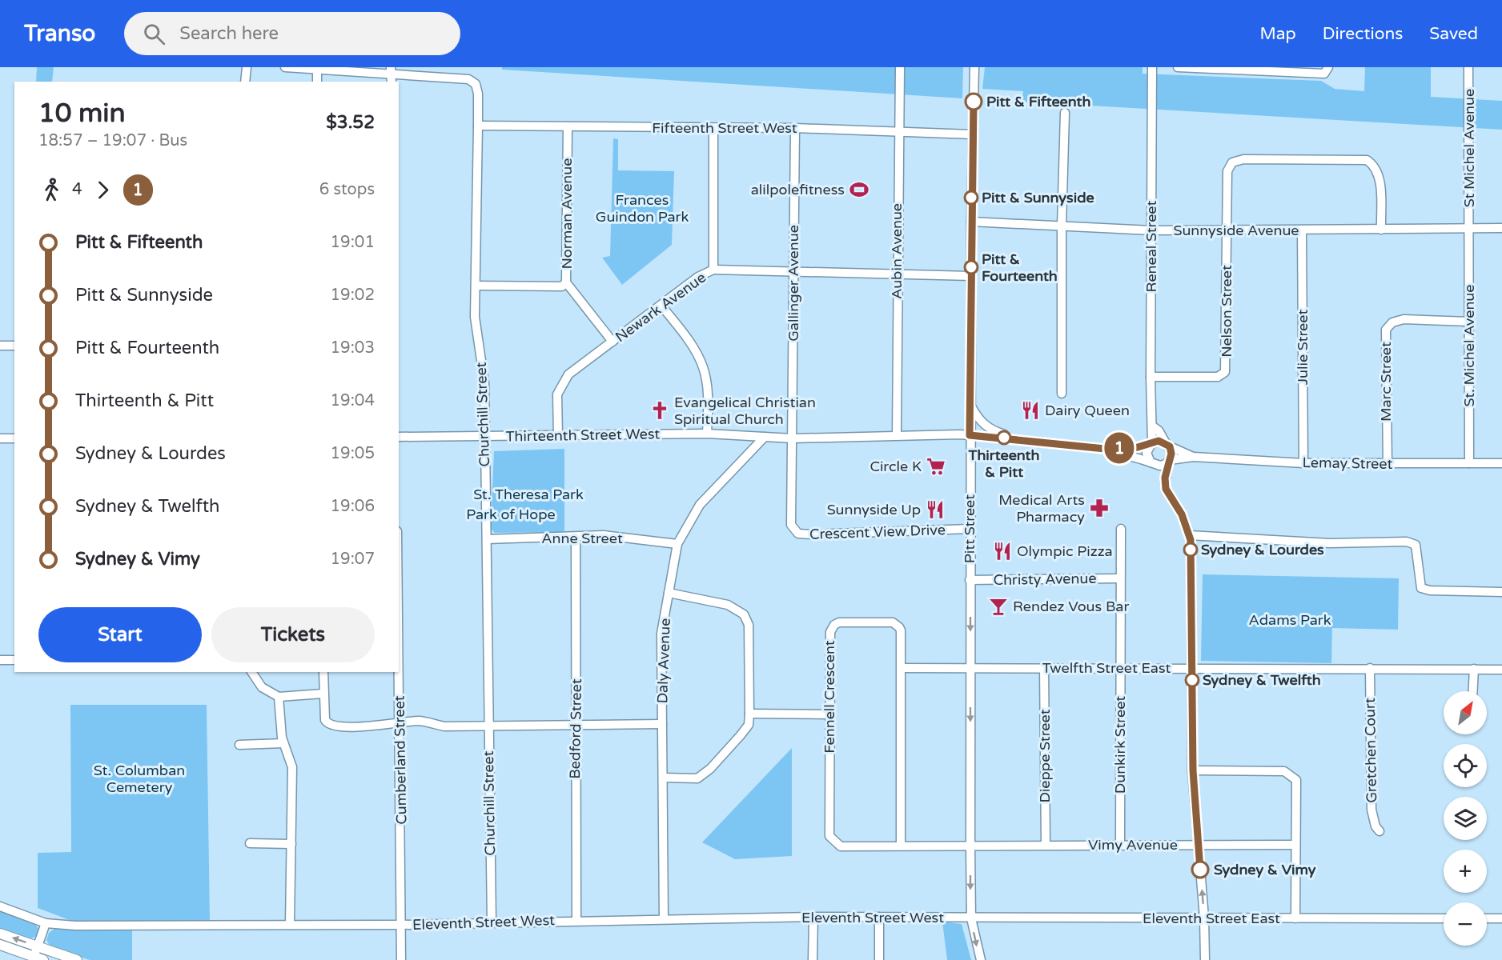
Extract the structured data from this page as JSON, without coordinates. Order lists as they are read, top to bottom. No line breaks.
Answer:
{"streets":{"street":["Fifteenth Street West","St Michel Avenue","Norman Avenue","Sunnyside Avenue","Reneal Street","Aubin Avenue","Gallinger Avenue","Newark Avenue","Nelson Street","St. Michel Avenue","Julie Street","Marc Street","Churchill Street","Thirteenth Street West","Lemay Street","Pitt Street","Crescent View Drive","Anne Street","Christy Avenue","Daly Avenue","Twelfth Street East","Fennell Crescent","Bedford Street","Dunkirk Street","Gretchen Court","Dieppe Street","Cumberland Street","Vimy Avenue","Eleventh Street West","Eleventh Street East"]},"crossings":[["Fifteenth Street West","Norman Avenue"],["Fifteenth Street West","Aubin Avenue"],["Fifteenth Street West","Gallinger Avenue"],["Fifteenth Street West","Newark Avenue"],["Fifteenth Street West","Churchill Street"],["Fifteenth Street West","Pitt Street"],["St Michel Avenue","Sunnyside Avenue"],["St Michel Avenue","St. Michel Avenue"],["Norman Avenue","Newark Avenue"],["Sunnyside Avenue","Reneal Street"],["Sunnyside Avenue","Nelson Street"],["Sunnyside Avenue","St. Michel Avenue"],["Sunnyside Avenue","Julie Street"],["Sunnyside Avenue","Pitt Street"],["Reneal Street","Nelson Street"],["Reneal Street","Lemay Street"],["Aubin Avenue","Thirteenth Street West"],["Gallinger Avenue","Thirteenth Street West"],["Gallinger Avenue","Crescent View Drive"],["Newark Avenue","Thirteenth Street West"],["St. Michel Avenue","Marc Street"],["St. Michel Avenue","Lemay Street"],["Julie Street","Lemay Street"],["Marc Street","Lemay Street"],["Churchill Street","Thirteenth Street West"],["Churchill Street","Anne Street"],["Churchill Street","Eleventh Street West"],["Thirteenth Street West","Pitt Street"],["Thirteenth Street West","Crescent View Drive"],["Thirteenth Street West","Daly Avenue"],["Pitt Street","Crescent View Drive"],["Pitt Street","Christy Avenue"],["Pitt Street","Twelfth Street East"],["Pitt Street","Fennell Crescent"],["Pitt Street","Vimy Avenue"],["Pitt Street","Eleventh Street West"],["Pitt Street","Eleventh Street East"],["Anne Street","Daly Avenue"],["Anne Street","Bedford Street"],["Christy Avenue","Dunkirk Street"],["Daly Avenue","Eleventh Street West"],["Twelfth Street East","Fennell Crescent"],["Twelfth Street East","Dunkirk Street"],["Twelfth Street East","Gretchen Court"],["Twelfth Street East","Dieppe Street"],["Fennell Crescent","Vimy Avenue"],["Bedford Street","Eleventh Street West"],["Dunkirk Street","Vimy Avenue"],["Dieppe Street","Vimy Avenue"],["Cumberland Street","Eleventh Street West"],["Eleventh Street West","Eleventh Street East"]],"one_way":["Pitt Street"],"parks":["Frances Guindon Park","St. Theresa Park","Park of Hope","Adams Park","St. Columban Cemetery"],"places":{"other":["Pitt & Fifteenth","Pitt & Sunnyside","Pitt & Fourteenth","Thirteenth & Pitt","Sydney & Lourdes","Sydney & Twelfth","Sydney & Vimy"],"sports":["alilpolefitness"],"church":["Evangelical Christian Spiritual Church"],"restaurant":["Dairy Queen","Sunnyside Up","Olympic Pizza"],"supermarket":["Circle K"],"pharmacy":["Medical Arts Pharmacy"],"bar":["Rendez Vous Bar"]},"lines":["bus line 1"],"north":"top right","page":{"header":"Transo","search":"Search here","nav":["Map","Directions","Saved"],"on_map":"1","heading":["10 min","18:57 – 19:07 · Bus","$3.52"],"legs":["4","1","6 stops"],"list":[{"name":"Pitt & Fifteenth","value":"19:01"},{"name":"Pitt & Sunnyside","value":"19:02"},{"name":"Pitt & Fourteenth","value":"19:03"},{"name":"Thirteenth & Pitt","value":"19:04"},{"name":"Sydney & Lourdes","value":"19:05"},{"name":"Sydney & Twelfth","value":"19:06"},{"name":"Sydney & Vimy","value":"19:07"}],"buttons":["Start","Tickets"],"map_buttons":["+","−"]}}
